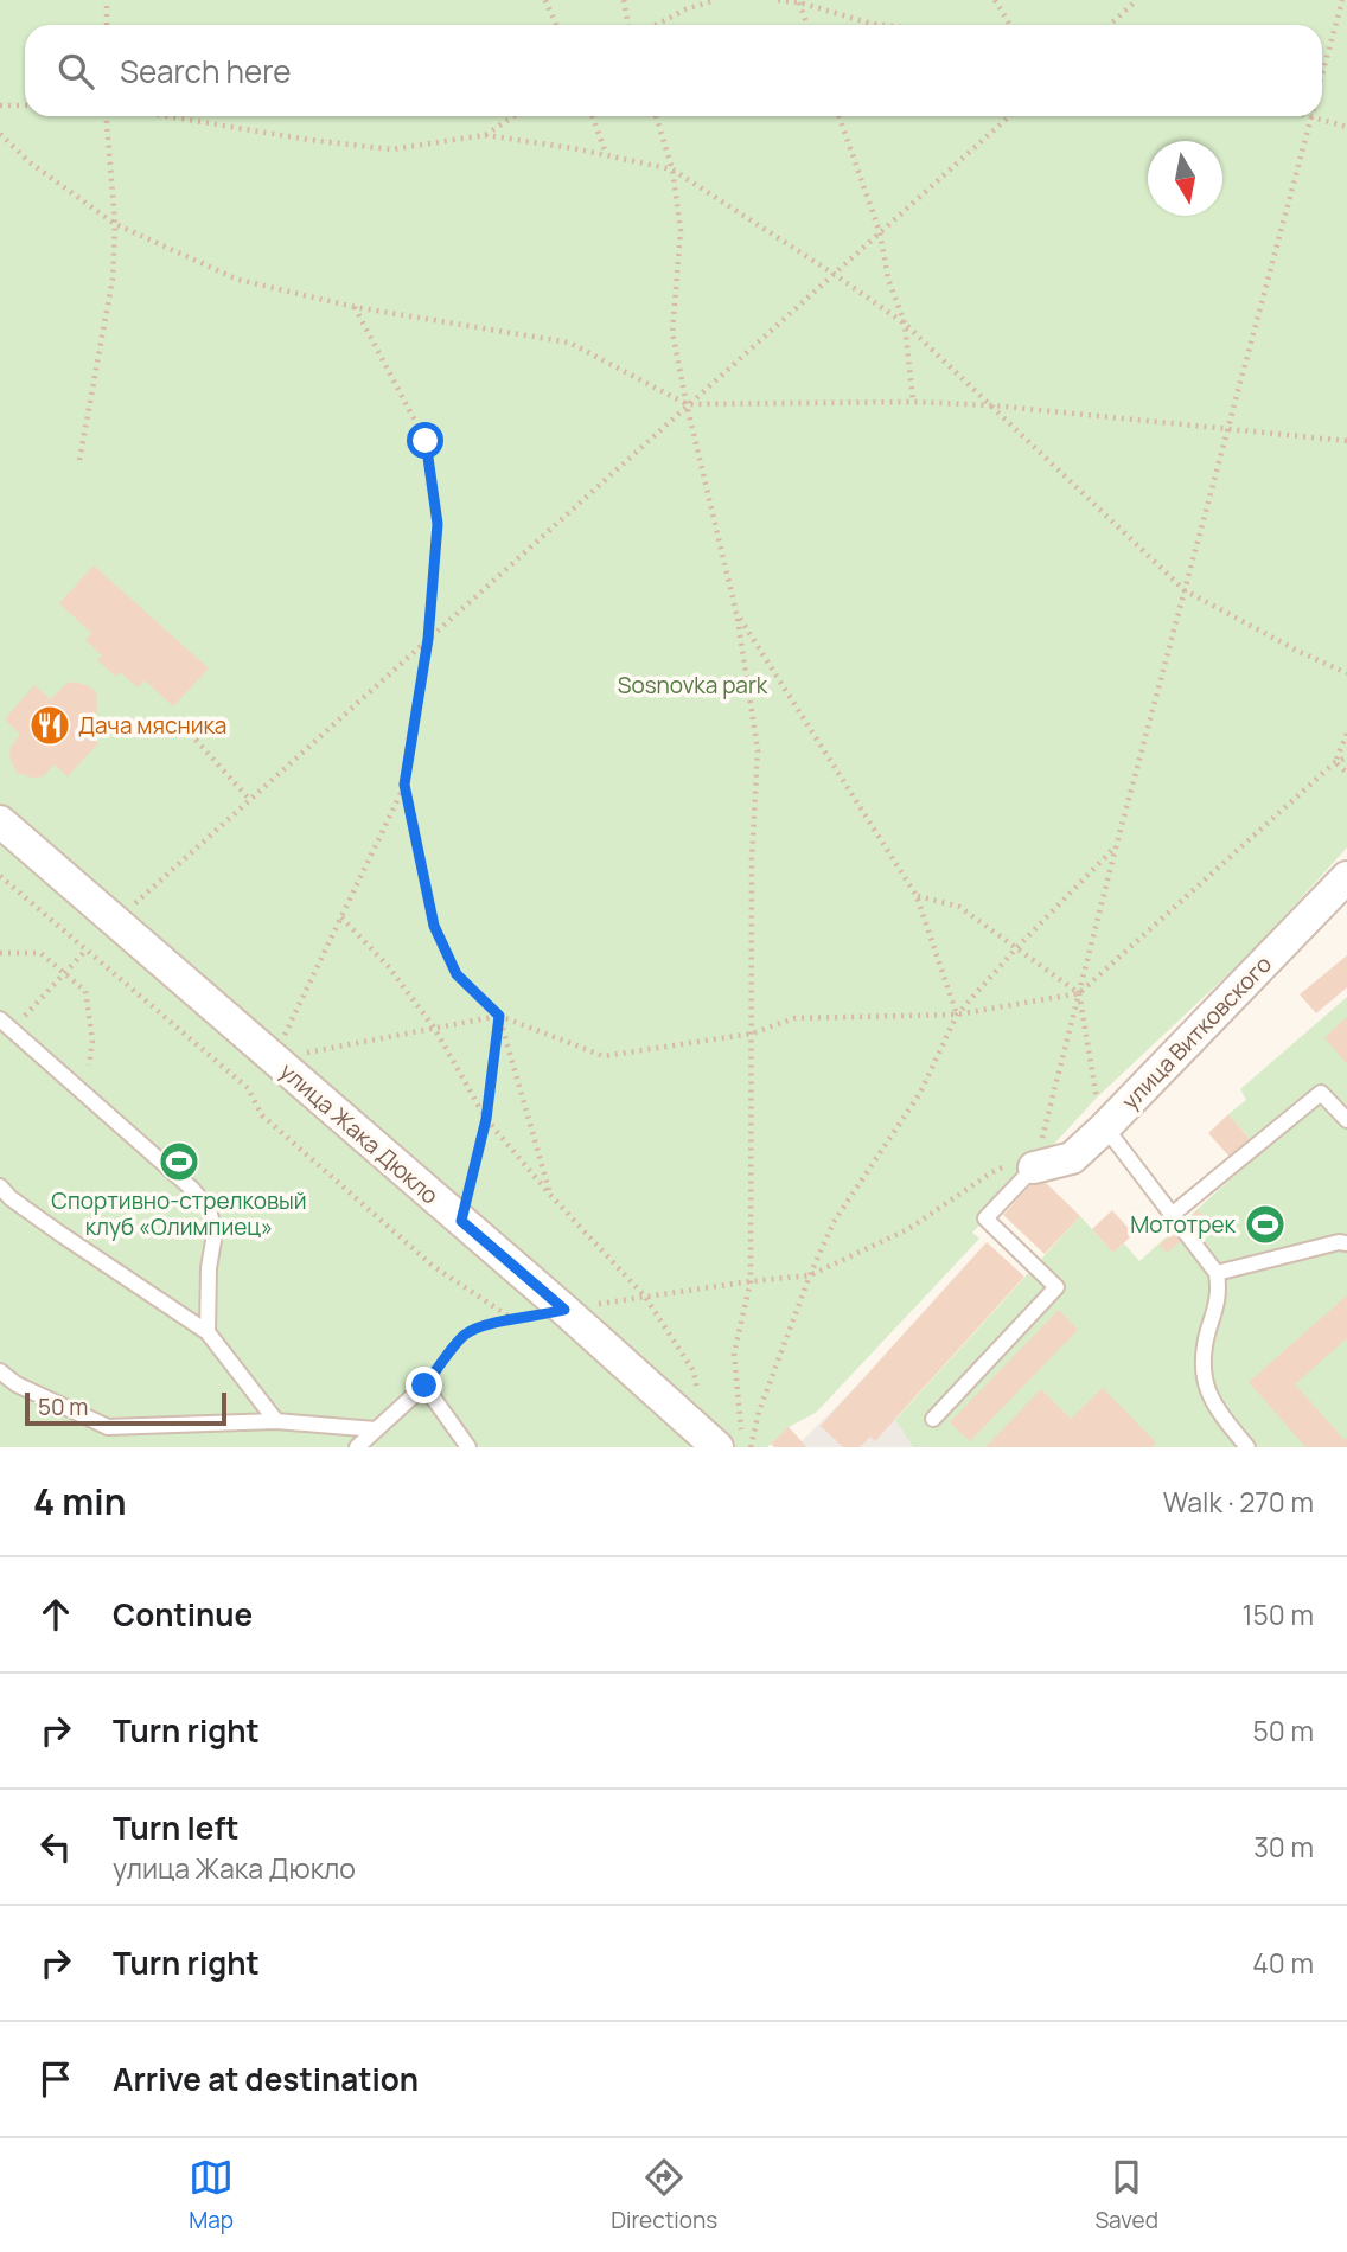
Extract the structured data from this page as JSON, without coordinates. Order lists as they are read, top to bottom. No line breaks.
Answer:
{"streets":{"street":["улица Витковского","улица Жака Дюкло"]},"parks":["Sosnovka park"],"places":{"restaurant":["Дача мясника"],"sports":["Спортивно-стрелковый клуб «Олимпиец»","Мототрек"]},"scale_bar":"50 m","north":"bottom","page":{"search":"Search here","scale":"50 m","heading":["4 min","Walk · 270 m"],"list":[["Continue","150 m"],["Turn right","50 m"],["Turn left","улица Жака Дюкло","30 m"],["Turn right","40 m"],"Arrive at destination"],"nav":["Map","Directions","Saved"]}}
